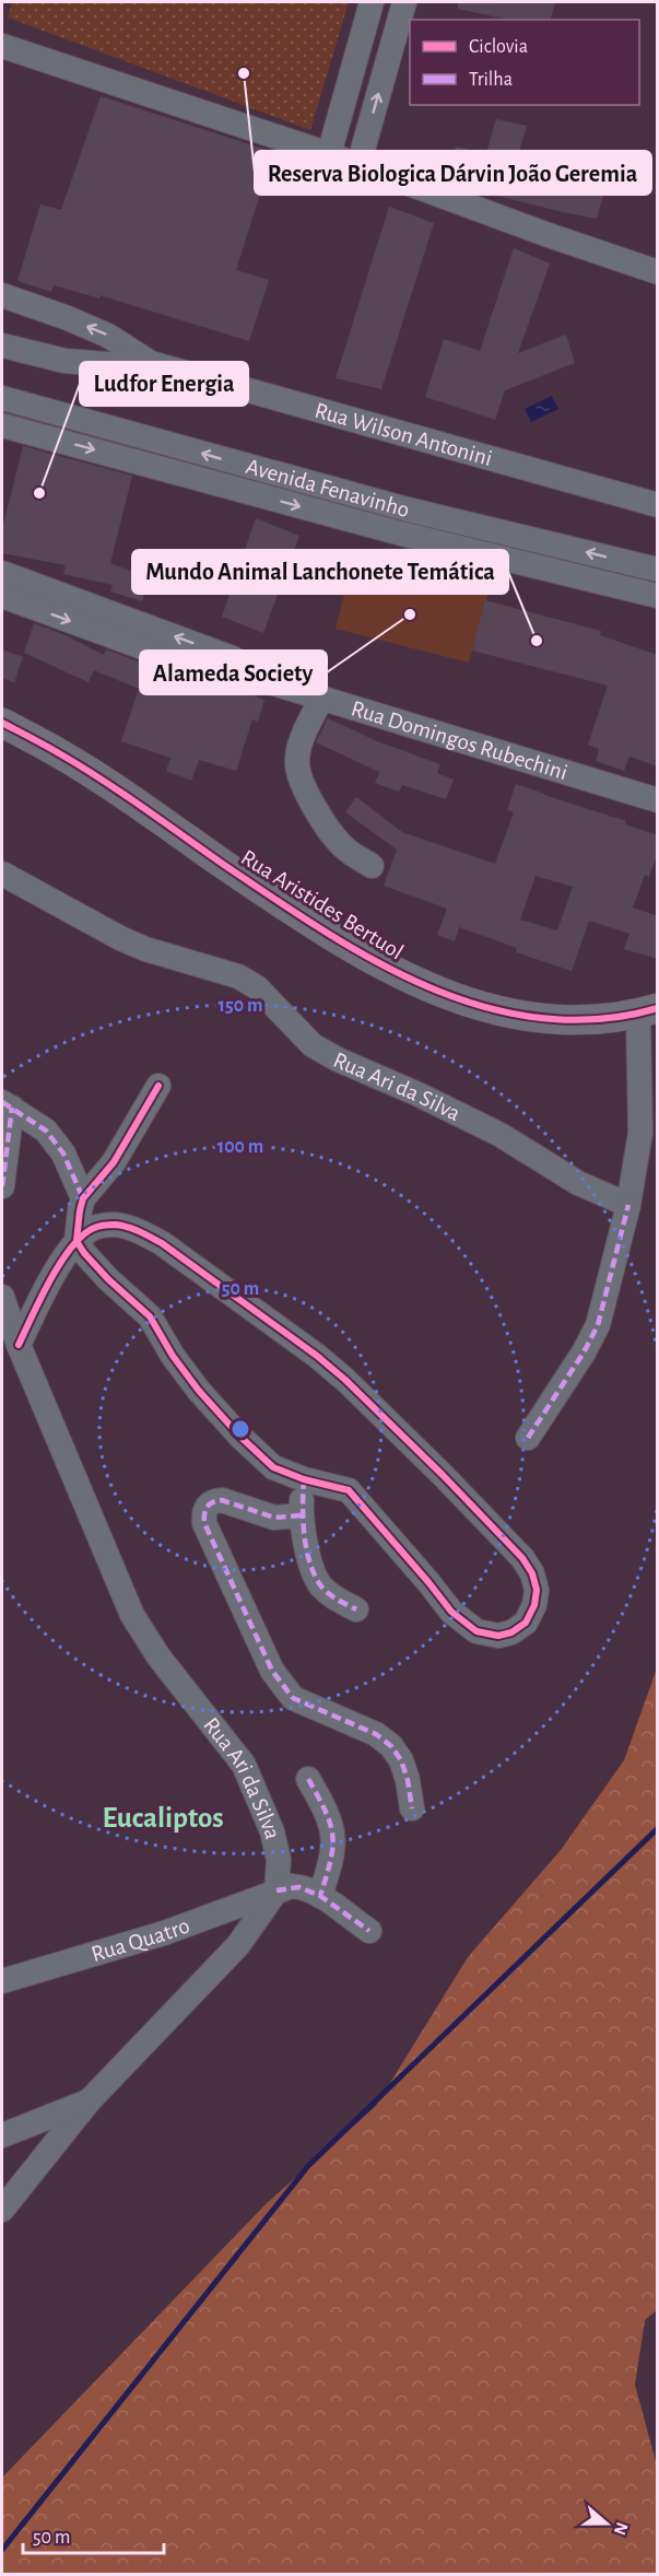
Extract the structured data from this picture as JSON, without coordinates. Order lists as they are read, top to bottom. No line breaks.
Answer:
{"streets":{"main road":["Rua Aristides Bertuol"],"street":["Rua Wilson Antonini","Avenida Fenavinho","Rua Domingos Rubechini","Rua Ari da Silva","Rua Quatro"]},"crossings":[["Rua Ari da Silva","Rua Quatro"]],"districts":["Eucaliptos"],"places":["Reserva Biologica Dárvin João Geremia","Ludfor Energia","Alameda Society","Mundo Animal Lanchonete Temática"],"legend":["Ciclovia","Trilha"],"scale_bar":"50 m","north":"right","rings":["150 m","100 m","50 m"]}
